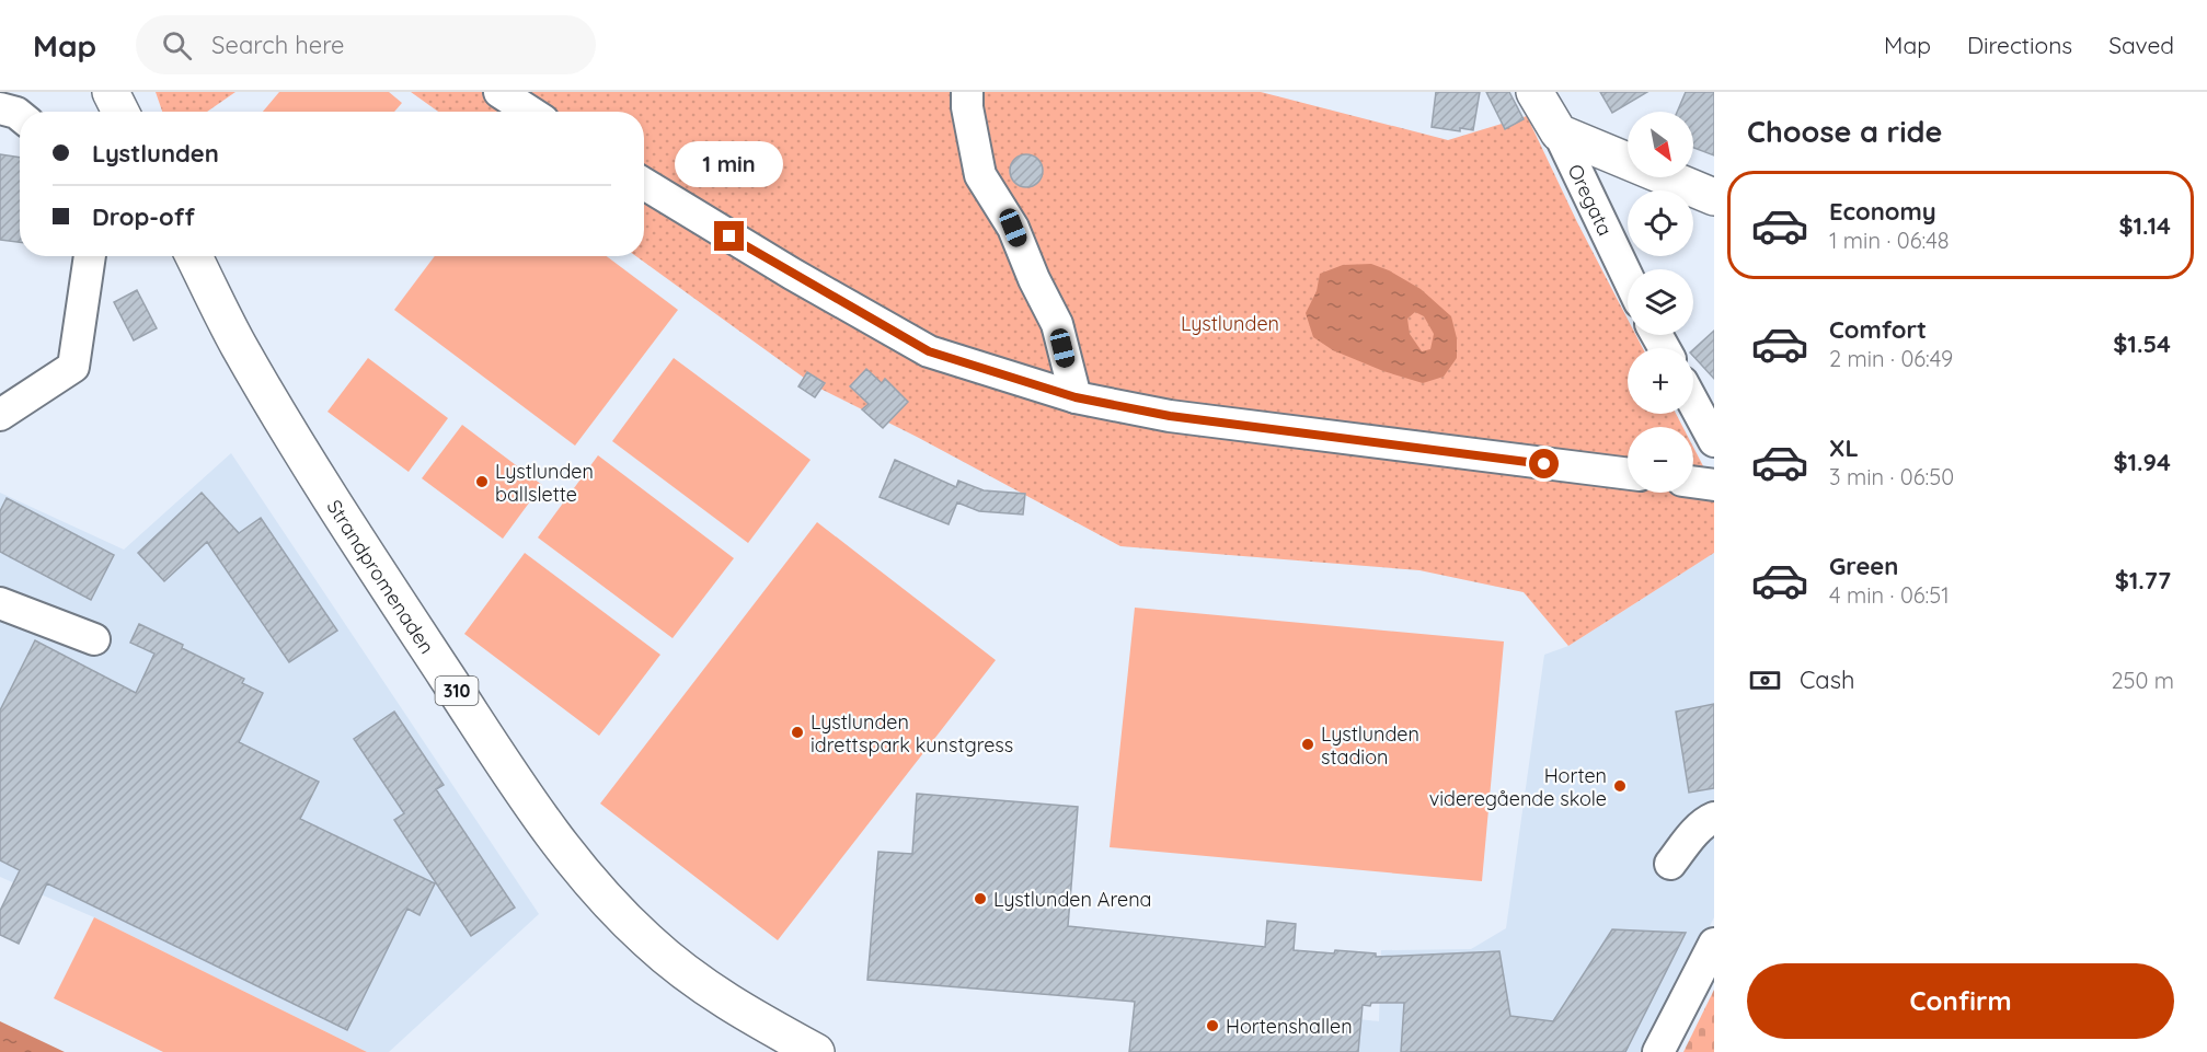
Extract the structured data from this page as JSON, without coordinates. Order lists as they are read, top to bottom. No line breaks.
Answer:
{"streets":{"main road":["Strandpromenaden","310"],"street":["Oregata"]},"parks":["Lystlunden"],"places":["Lystlunden ballslette","Lystlunden idrettspark kunstgress","Lystlunden stadion","Horten videregående skole","Lystlunden Arena","Hortenshallen"],"north":"bottom right","page":{"header":"Map","search":"Search here","nav":["Map","Directions","Saved"],"heading":"Choose a ride","map_buttons":["+","−"],"banner":["Lystlunden","Drop-off"],"bubble":"1 min","list":[{"name":"Economy","note":"1 min · 06:48","value":"$1.14"},{"name":"Comfort","note":"2 min · 06:49","value":"$1.54"},{"name":"XL","note":"3 min · 06:50","value":"$1.94"},{"name":"Green","note":"4 min · 06:51","value":"$1.77"}],"pay":["Cash","250 m"],"buttons":"Confirm"}}
